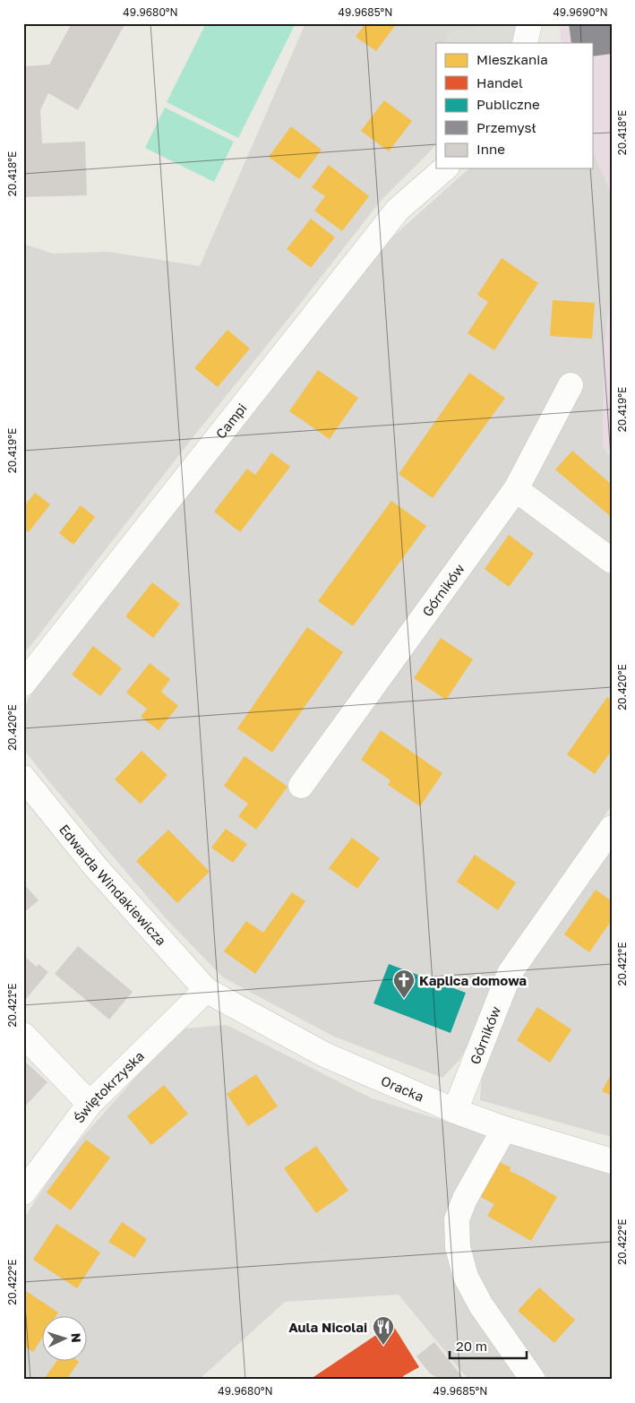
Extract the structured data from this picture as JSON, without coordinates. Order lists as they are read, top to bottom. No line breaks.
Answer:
{"streets":{"street":["Campi","Górników","Edwarda Windakiewicza","Świętokrzyska","Oracka"]},"crossings":[["Górników","Oracka"],["Edwarda Windakiewicza","Świętokrzyska"],["Edwarda Windakiewicza","Oracka"],["Świętokrzyska","Oracka"]],"places":{"church":["Kaplica domowa"],"restaurant":["Aula Nicolai"]},"legend":["Mieszkania","Handel","Publiczne","Przemysł","Inne"],"scale_bar":"20 m","north":"right","coordinates":["49.9680°N","49.9685°N","49.9690°N","20.418°E","20.419°E","20.420°E","20.421°E","20.422°E"]}
